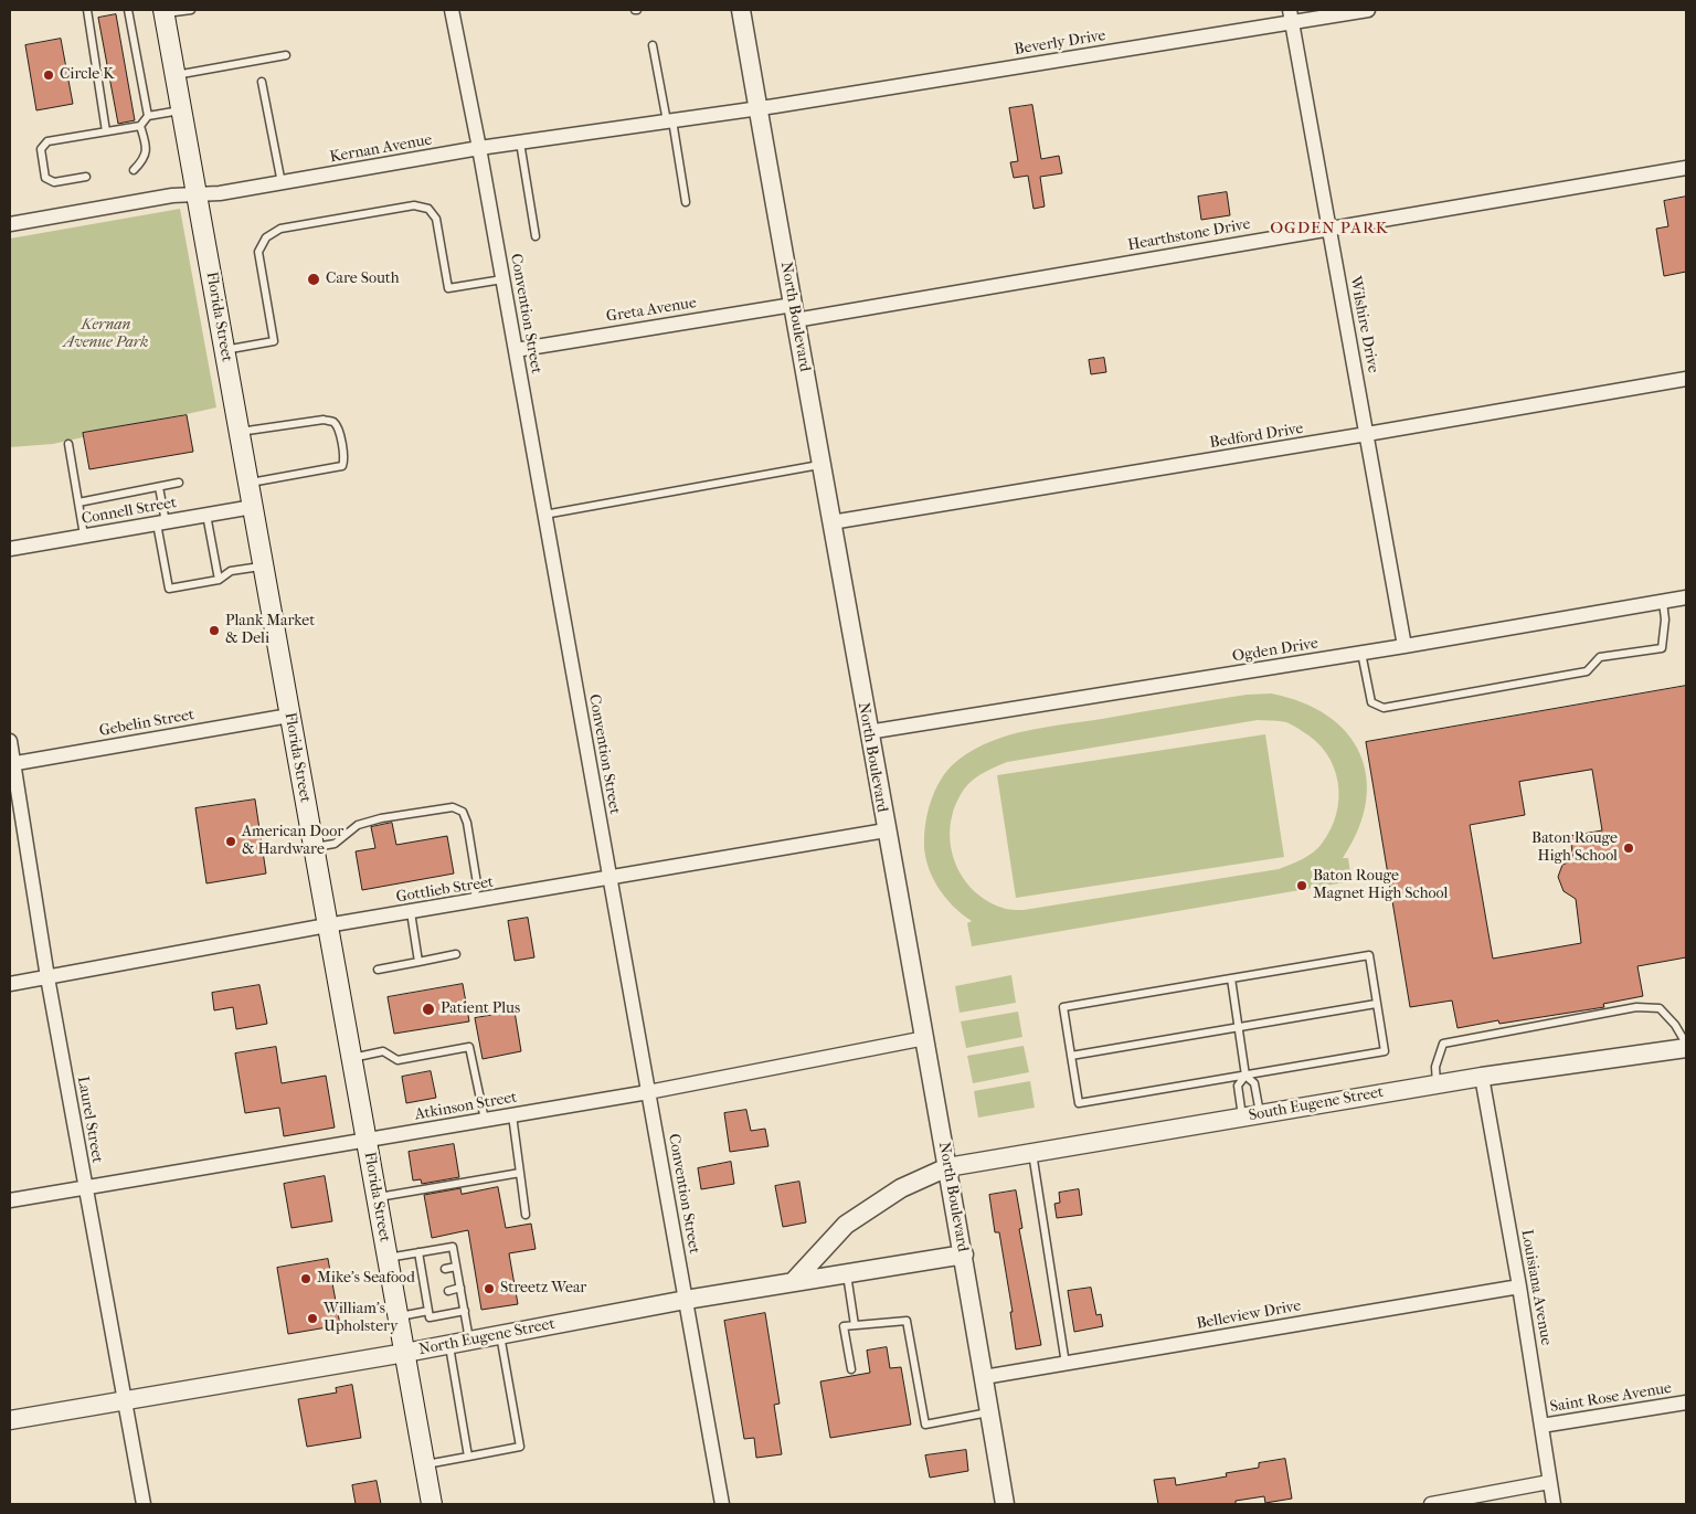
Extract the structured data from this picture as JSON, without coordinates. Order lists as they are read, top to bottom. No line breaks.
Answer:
{"streets":{"main road":["Florida Street"],"street":["Beverly Drive","Kernan Avenue","Hearthstone Drive","Greta Avenue","Convention Street","North Boulevard","Wilshire Drive","Bedford Drive","Connell Street","Ogden Drive","Gebelin Street","Gottlieb Street","South Eugene Street","Atkinson Street","Laurel Street","Louisiana Avenue","Belleview Drive","North Eugene Street","Saint Rose Avenue"]},"crossings":[["Beverly Drive","Kernan Avenue"],["Beverly Drive","North Boulevard"],["Beverly Drive","Wilshire Drive"],["Kernan Avenue","Convention Street"],["Kernan Avenue","Florida Street"],["Kernan Avenue","North Boulevard"],["Hearthstone Drive","Greta Avenue"],["Hearthstone Drive","North Boulevard"],["Hearthstone Drive","Wilshire Drive"],["Greta Avenue","Convention Street"],["Greta Avenue","North Boulevard"],["Convention Street","Gottlieb Street"],["Convention Street","Atkinson Street"],["Convention Street","North Eugene Street"],["Florida Street","Connell Street"],["Florida Street","Gebelin Street"],["Florida Street","Gottlieb Street"],["Florida Street","Atkinson Street"],["Florida Street","North Eugene Street"],["North Boulevard","Bedford Drive"],["North Boulevard","Ogden Drive"],["North Boulevard","Gottlieb Street"],["North Boulevard","South Eugene Street"],["North Boulevard","Atkinson Street"],["North Boulevard","Belleview Drive"],["North Boulevard","North Eugene Street"],["Wilshire Drive","Bedford Drive"],["Wilshire Drive","Ogden Drive"],["Gebelin Street","Laurel Street"],["Gottlieb Street","Laurel Street"],["South Eugene Street","Louisiana Avenue"],["South Eugene Street","North Eugene Street"],["Atkinson Street","Laurel Street"],["Laurel Street","North Eugene Street"],["Louisiana Avenue","Belleview Drive"],["Louisiana Avenue","Saint Rose Avenue"]],"districts":["OGDEN PARK"],"parks":["Kernan Avenue Park"],"places":["Circle K","Care South","Plank Market & Deli","American Door & Hardware","Baton Rouge High School","Baton Rouge Magnet High School","Patient Plus","Mike's Seafood","Streetz Wear","William's Upholstery"]}
